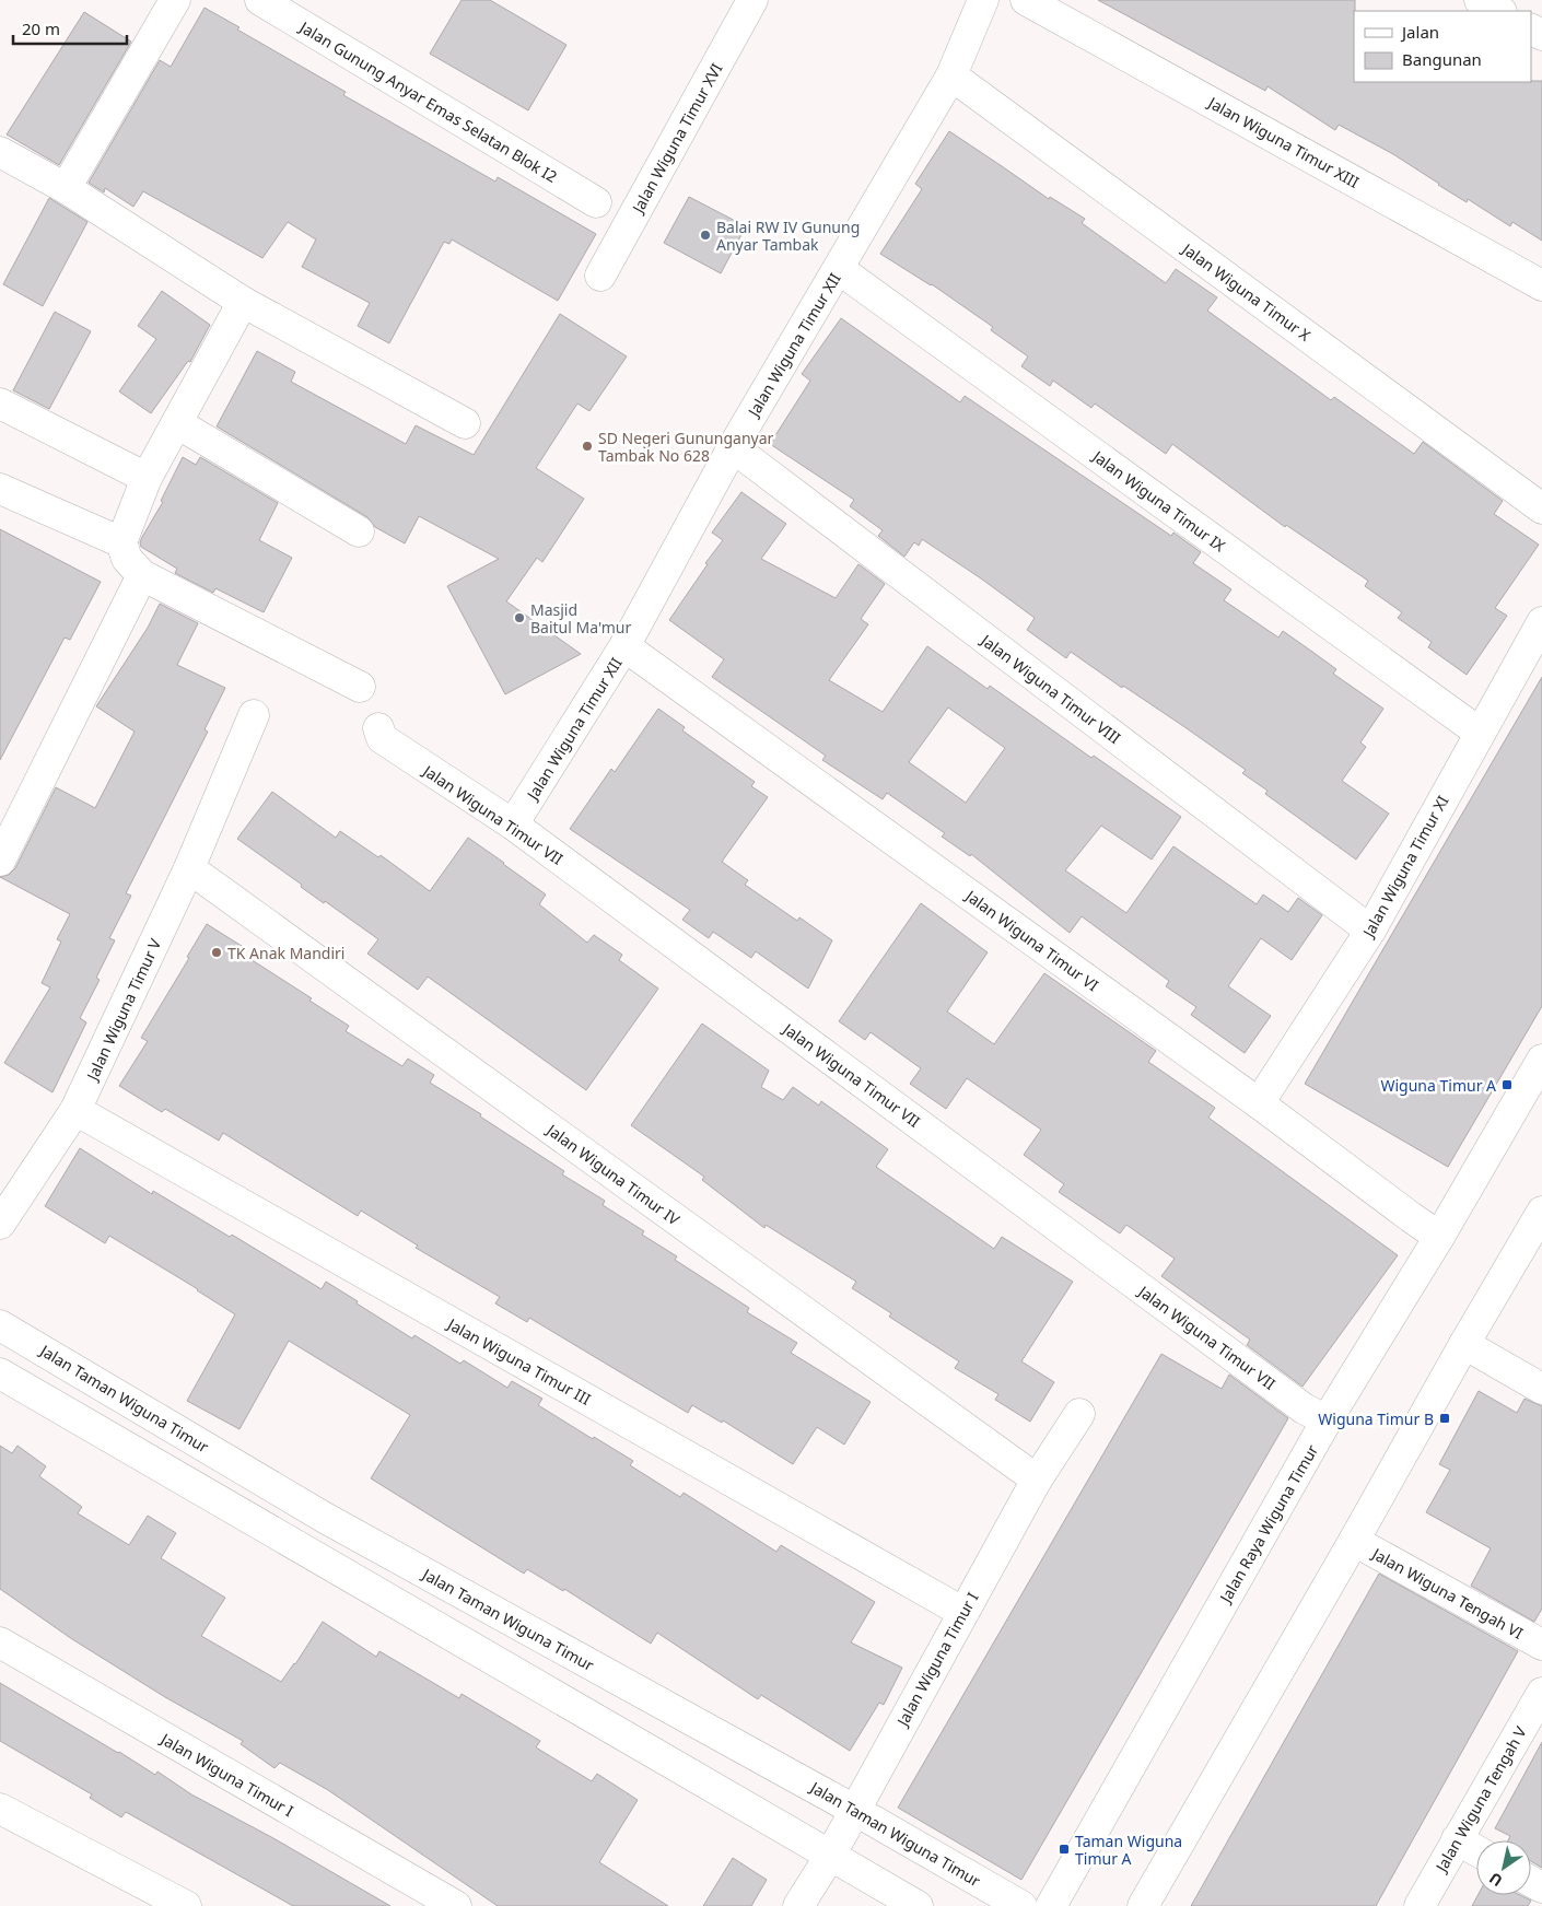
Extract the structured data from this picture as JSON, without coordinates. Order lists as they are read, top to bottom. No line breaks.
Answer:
{"streets":{"street":["Jalan Gunung Anyar Emas Selatan Blok I2","Jalan Wiguna Timur XVI","Jalan Wiguna Timur XIII","Jalan Wiguna Timur X","Jalan Wiguna Timur XII","Jalan Wiguna Timur IX","Jalan Wiguna Timur VIII","Jalan Wiguna Timur VII","Jalan Wiguna Timur XI","Jalan Wiguna Timur VI","Jalan Wiguna Timur V","Jalan Wiguna Timur IV","Jalan Wiguna Timur III","Jalan Taman Wiguna Timur","Jalan Raya Wiguna Timur","Jalan Wiguna Tengah VI","Jalan Wiguna Timur I","Jalan Wiguna Tengah V"]},"crossings":[["Jalan Wiguna Timur X","Jalan Wiguna Timur XII"],["Jalan Wiguna Timur XII","Jalan Wiguna Timur IX"],["Jalan Wiguna Timur XII","Jalan Wiguna Timur VIII"],["Jalan Wiguna Timur XII","Jalan Wiguna Timur VII"],["Jalan Wiguna Timur XII","Jalan Wiguna Timur VI"],["Jalan Wiguna Timur IX","Jalan Wiguna Timur XI"],["Jalan Wiguna Timur VIII","Jalan Wiguna Timur XI"],["Jalan Wiguna Timur VII","Jalan Raya Wiguna Timur"],["Jalan Wiguna Timur XI","Jalan Wiguna Timur VI"],["Jalan Wiguna Timur VI","Jalan Raya Wiguna Timur"],["Jalan Wiguna Timur V","Jalan Wiguna Timur IV"],["Jalan Wiguna Timur V","Jalan Wiguna Timur III"],["Jalan Wiguna Timur IV","Jalan Wiguna Timur I"],["Jalan Wiguna Timur III","Jalan Wiguna Timur I"],["Jalan Taman Wiguna Timur","Jalan Wiguna Timur I"]],"places":{"other":["Balai RW IV Gunung Anyar Tambak","SD Negeri Gununganyar Tambak No 628","Masjid Baitul Ma'mur","TK Anak Mandiri"],"transit":["Wiguna Timur A","Wiguna Timur B","Taman Wiguna Timur A"]},"legend":["Jalan","Bangunan"],"scale_bar":"20 m","north":"bottom left"}
